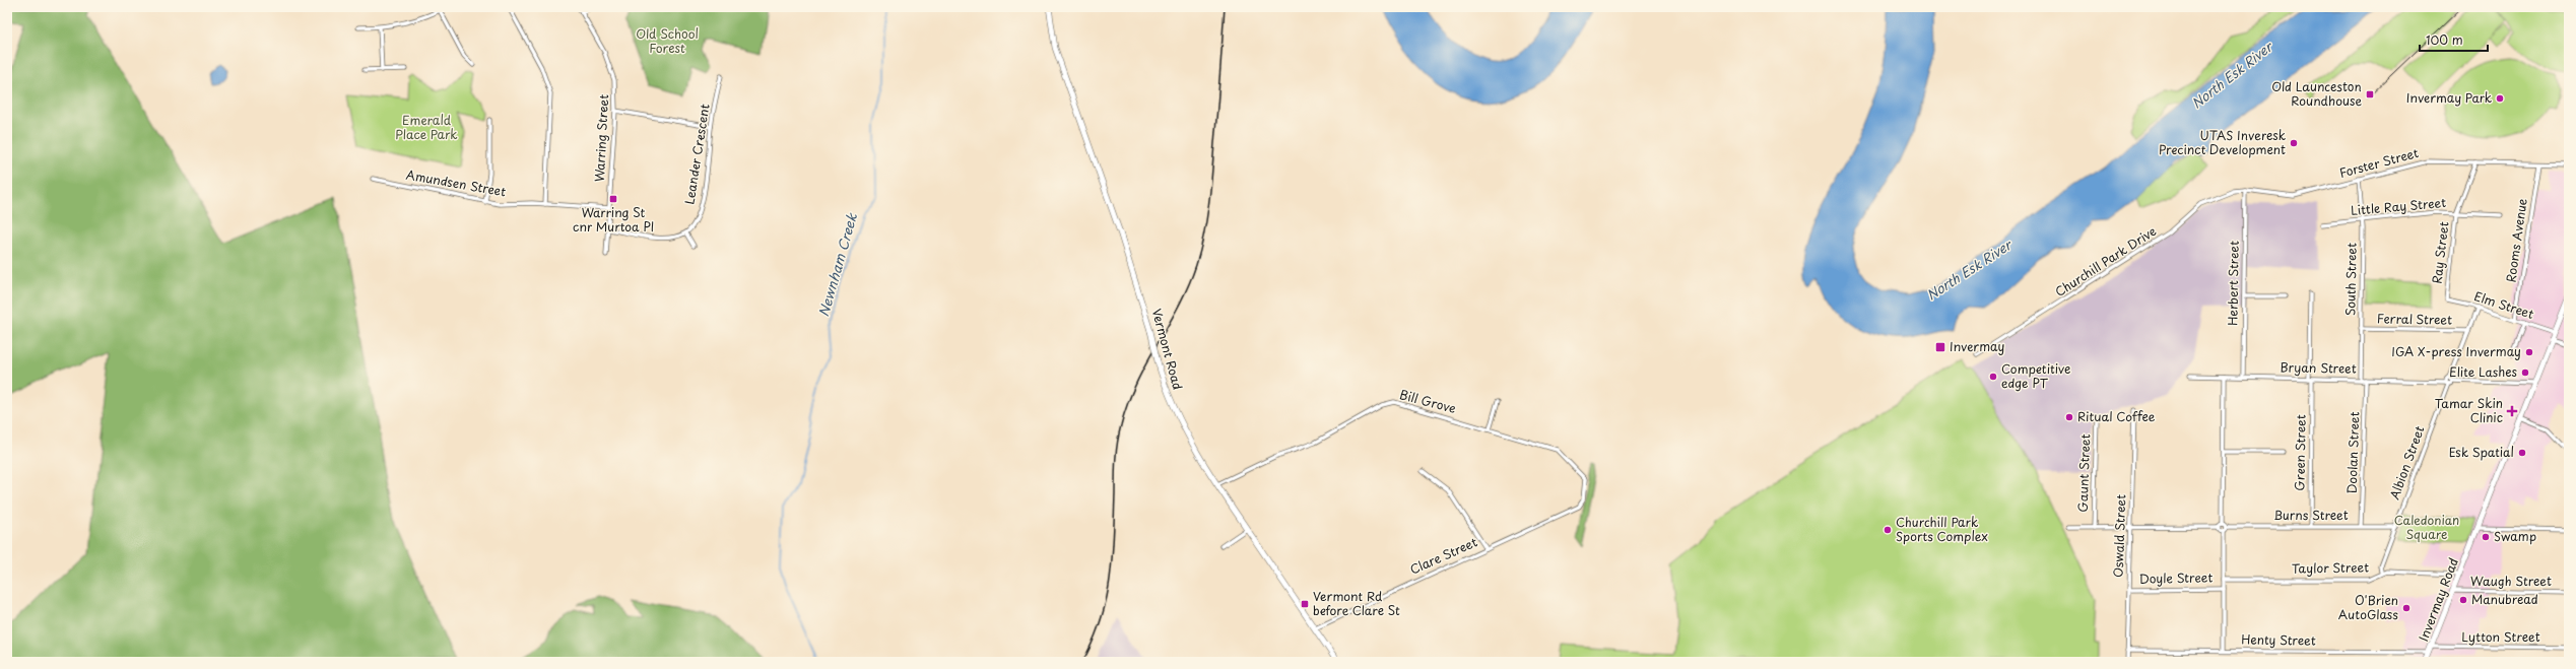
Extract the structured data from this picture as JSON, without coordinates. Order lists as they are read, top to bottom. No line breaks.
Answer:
{"streets":{"street":["Warring Street","Leander Crescent","Forster Street","Amundsen Street","Little Ray Street","Rooms Avenue","Ray Street","Churchill Park Drive","South Street","Herbert Street","Elm Street","Ferral Street","Vermont Road","Bryan Street","Bill Grove","Green Street","Doolan Street","Albion Street","Gaunt Street","Burns Street","Oswald Street","Clare Street","Taylor Street","Doyle Street","Waugh Street","Invermay Road","Lytton Street","Henty Street"]},"crossings":[["Warring Street","Amundsen Street"],["Forster Street","Rooms Avenue"],["Forster Street","Ray Street"],["Forster Street","Churchill Park Drive"],["Forster Street","South Street"],["Forster Street","Herbert Street"],["Little Ray Street","Ray Street"],["Little Ray Street","South Street"],["Rooms Avenue","Elm Street"],["Ray Street","Elm Street"],["Churchill Park Drive","Herbert Street"],["South Street","Ferral Street"],["South Street","Bryan Street"],["Herbert Street","Bryan Street"],["Elm Street","Invermay Road"],["Vermont Road","Bill Grove"],["Vermont Road","Clare Street"],["Bryan Street","Green Street"],["Bryan Street","Doolan Street"],["Bryan Street","Albion Street"],["Bill Grove","Clare Street"],["Green Street","Burns Street"],["Doolan Street","Burns Street"],["Albion Street","Burns Street"],["Albion Street","Taylor Street"],["Oswald Street","Doyle Street"],["Oswald Street","Henty Street"],["Taylor Street","Invermay Road"],["Waugh Street","Invermay Road"],["Invermay Road","Lytton Street"],["Invermay Road","Henty Street"]],"water":["North Esk River","Newnham Creek"],"parks":["Old School Forest","Emerald Place Park","Caledonian Square"],"places":{"transit":["Old Launceston Roundhouse","Warring St cnr Murtoa Pl","Invermay","Vermont Rd before Clare St"],"other":["Invermay Park","UTAS Inveresk Precinct Development","IGA X-press Invermay","Elite Lashes","Competitive edge PT","Ritual Coffee","Esk Spatial","Churchill Park Sports Complex","Swamp","Manubread","O'Brien AutoGlass"],"health":["Tamar Skin Clinic"]},"scale_bar":"100 m"}
